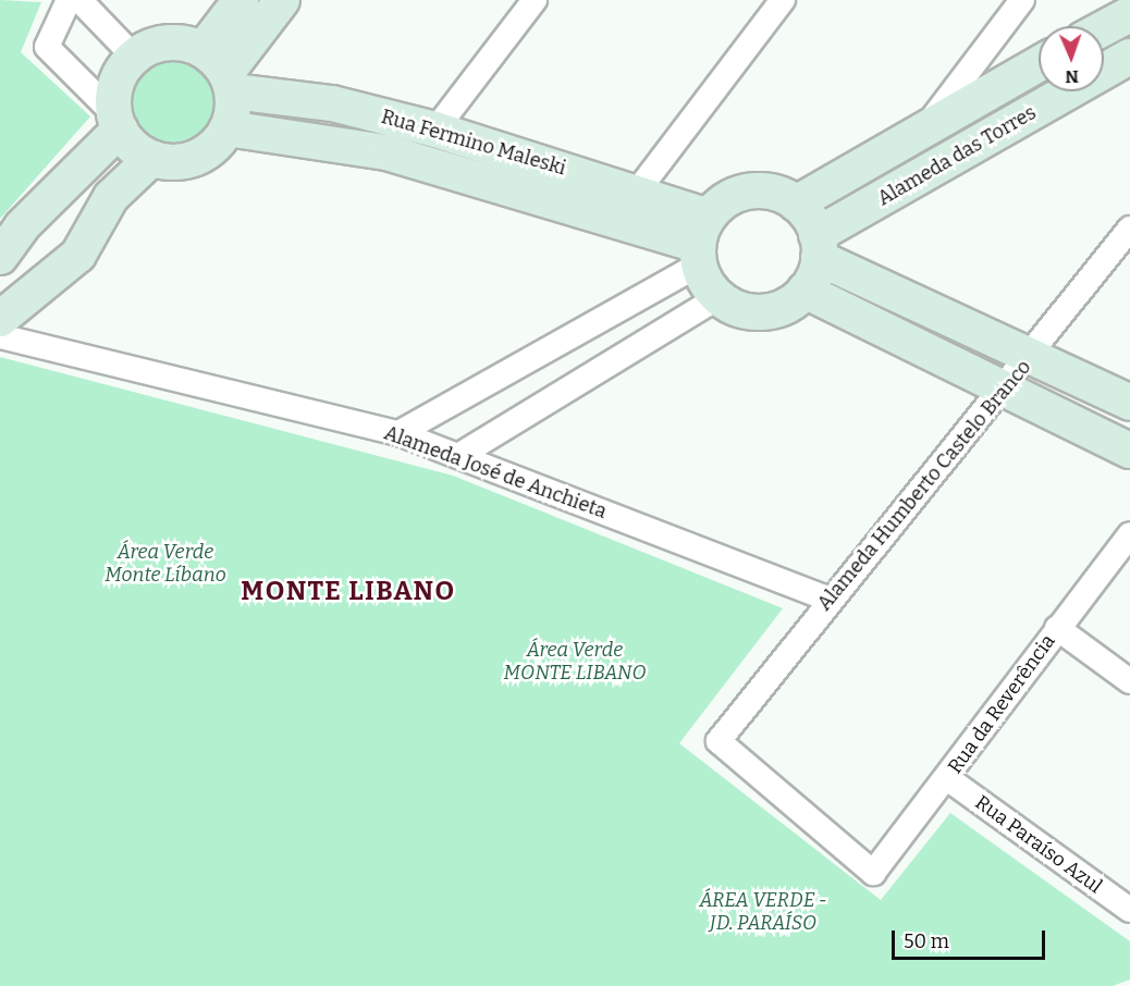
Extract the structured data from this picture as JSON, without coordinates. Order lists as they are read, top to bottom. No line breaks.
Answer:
{"streets":{"street":["Rua Fermino Maleski","Alameda das Torres","Alameda José de Anchieta","Alameda Humberto Castelo Branco","Rua da Reverência","Rua Paraíso Azul"]},"crossings":[["Rua Fermino Maleski","Alameda das Torres"],["Alameda José de Anchieta","Alameda Humberto Castelo Branco"],["Alameda Humberto Castelo Branco","Rua da Reverência"],["Rua da Reverência","Rua Paraíso Azul"]],"districts":["MONTE LIBANO"],"parks":["Área Verde Monte Líbano","Área Verde MONTE LIBANO","ÁREA VERDE - JD. PARAÍSO"],"scale_bar":"50 m","north":"bottom"}
